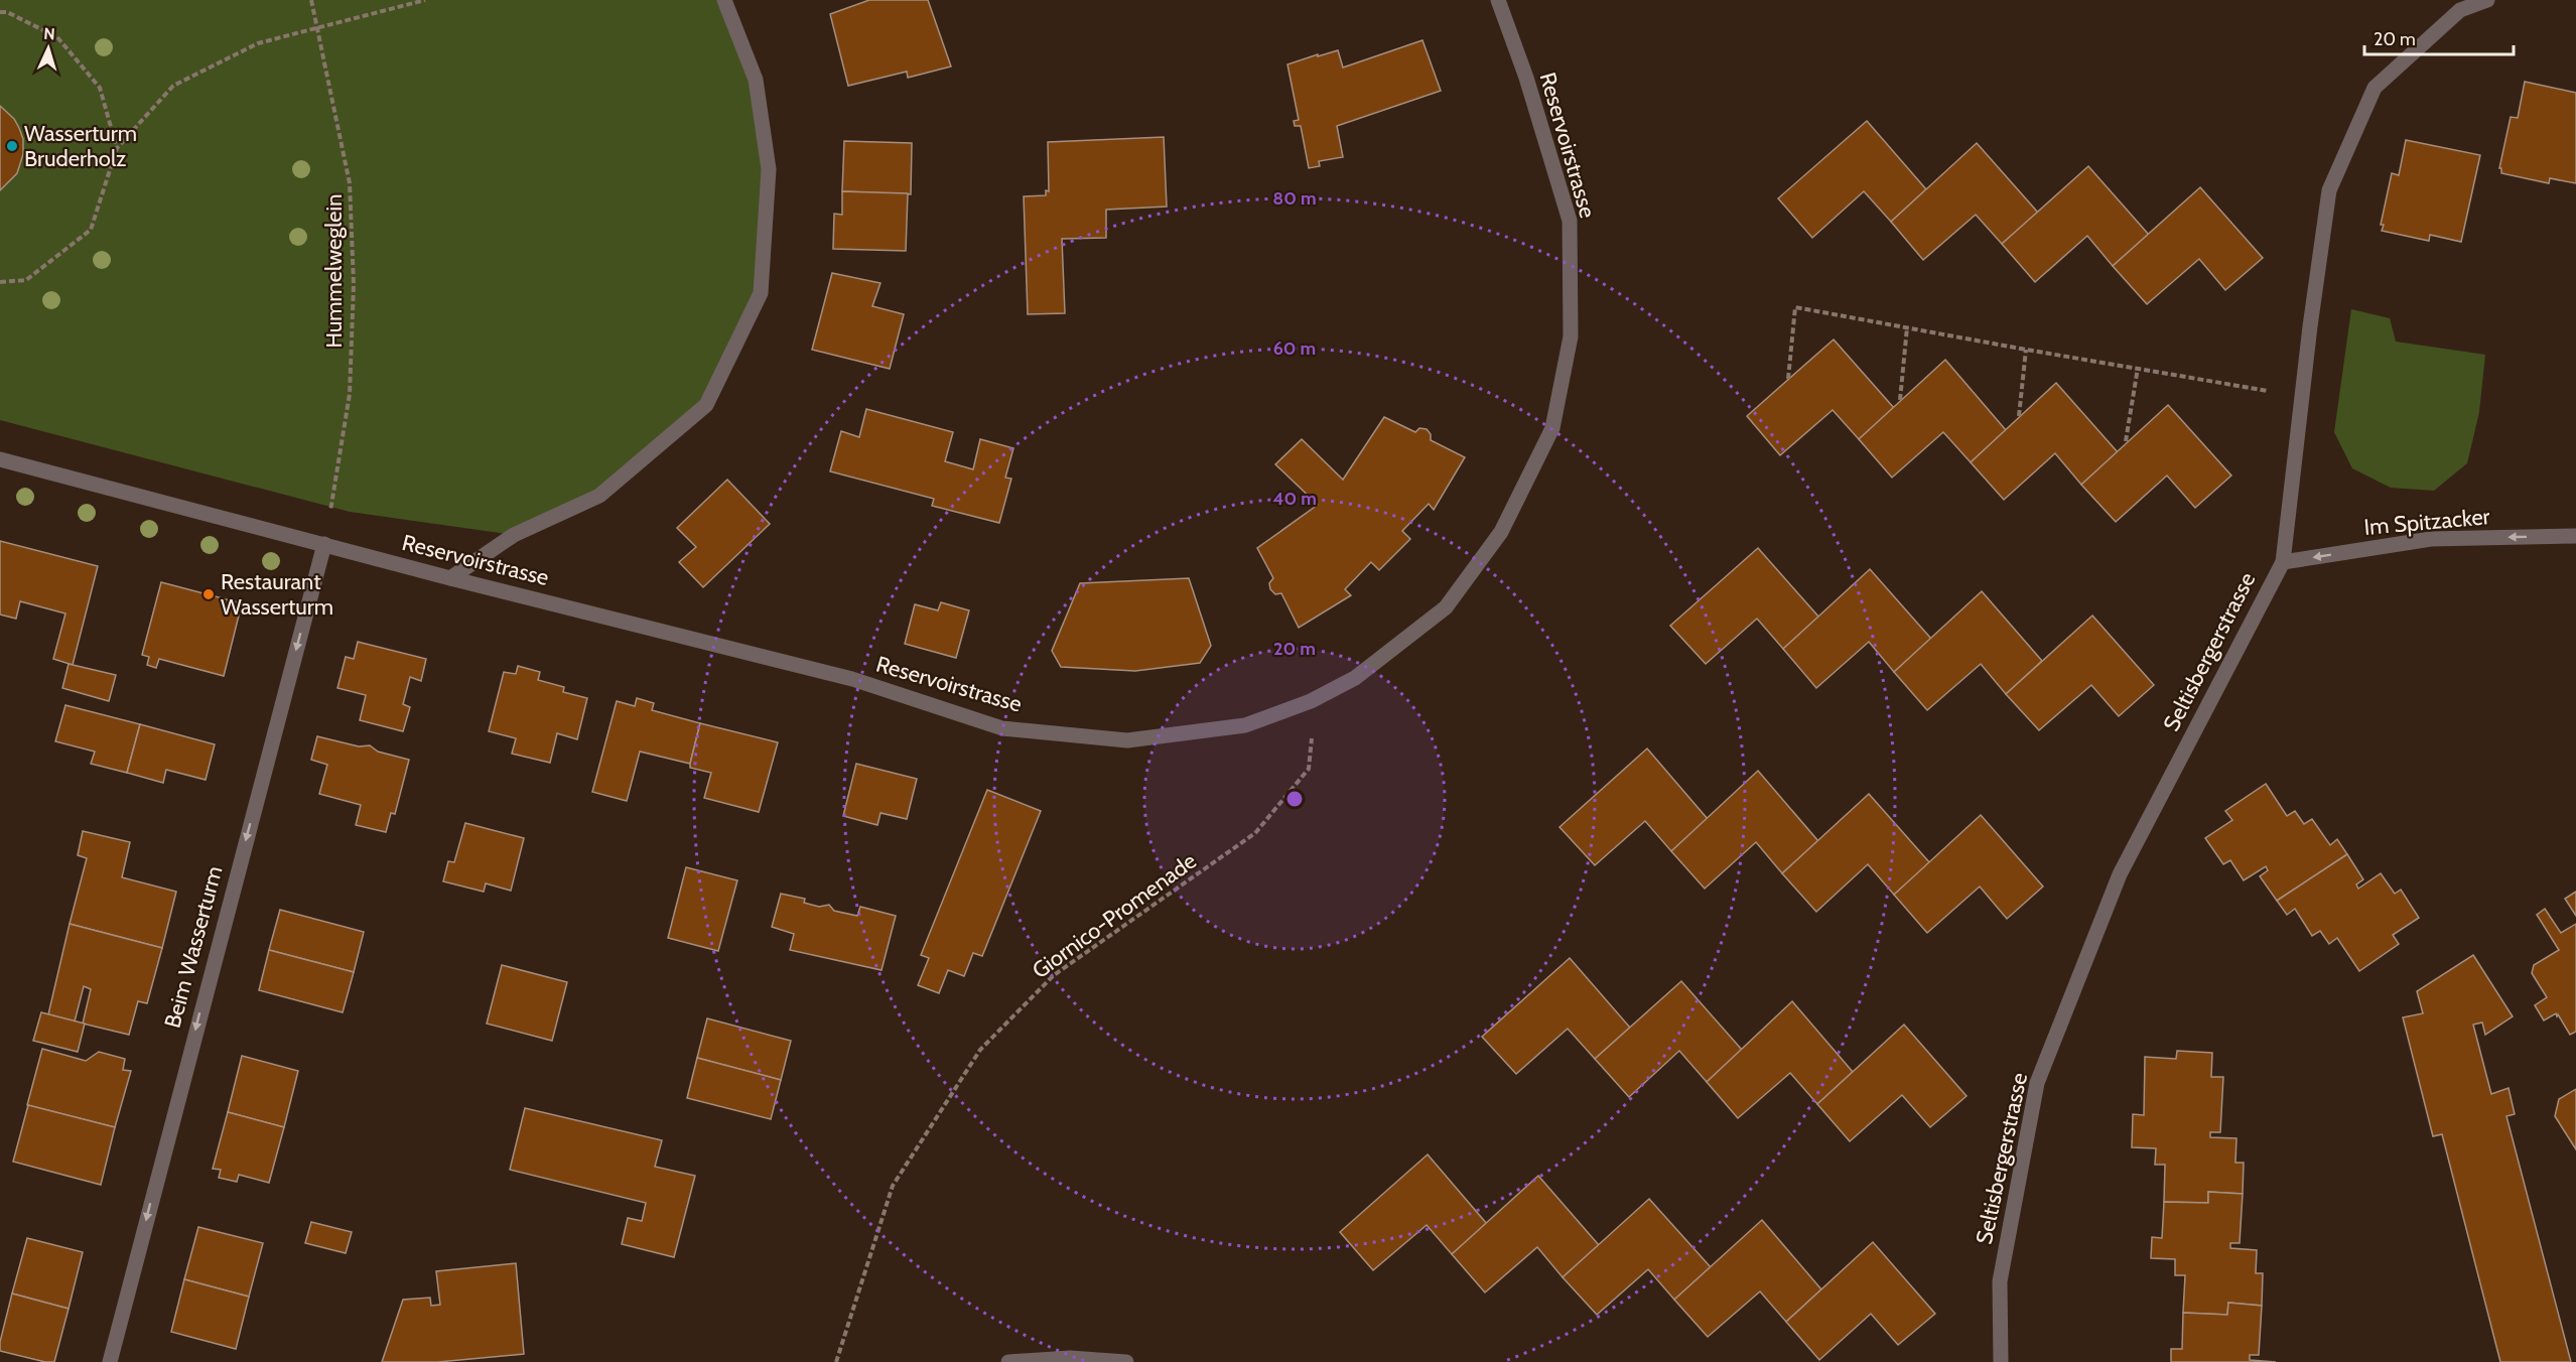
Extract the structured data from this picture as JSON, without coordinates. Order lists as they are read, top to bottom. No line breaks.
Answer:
{"streets":{"street":["Reservoirstrasse","Im Spitzacker","Seltisbergerstrasse","Beim Wasserturm"],"path":["Hummelweglein","Giornico-Promenade"]},"crossings":[["Reservoirstrasse","Hummelweglein"],["Reservoirstrasse","Giornico-Promenade"],["Reservoirstrasse","Beim Wasserturm"],["Hummelweglein","Beim Wasserturm"],["Im Spitzacker","Seltisbergerstrasse"]],"one_way":["Im Spitzacker","Beim Wasserturm"],"places":["Wasserturm Bruderholz","Restaurant Wasserturm"],"scale_bar":"20 m","north":"top","rings":["80 m","60 m","40 m","20 m"]}
